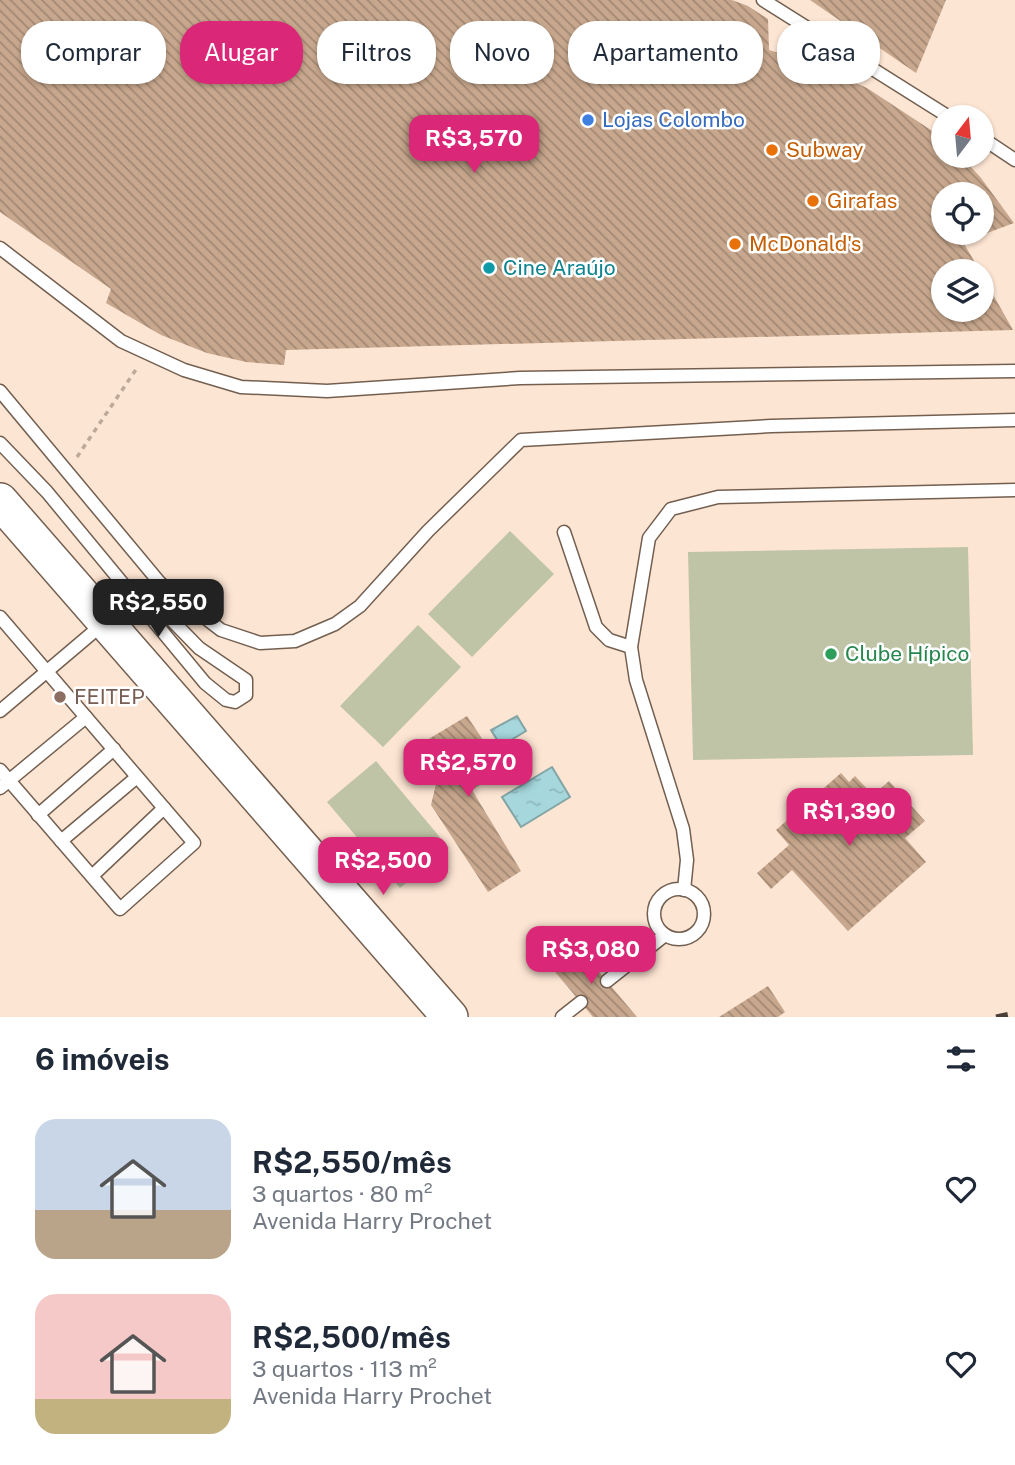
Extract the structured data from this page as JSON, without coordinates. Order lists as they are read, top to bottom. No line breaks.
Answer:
{"places":["Lojas Colombo","Subway","Girafas","McDonald's","Cine Araújo","Clube Hípico","FEITEP"],"north":"top","page":{"chip":["Comprar","Alugar","Filtros","Novo","Apartamento","Casa"],"price":["R$3,570","R$2,550","R$2,570","R$1,390","R$2,500","R$3,080"],"heading":"6 imóveis","list":[{"name":"R$2,550/mês","note":"3 quartos · 80 m² · Avenida Harry Prochet"},{"name":"R$2,500/mês","note":"3 quartos · 113 m² · Avenida Harry Prochet"}]}}
